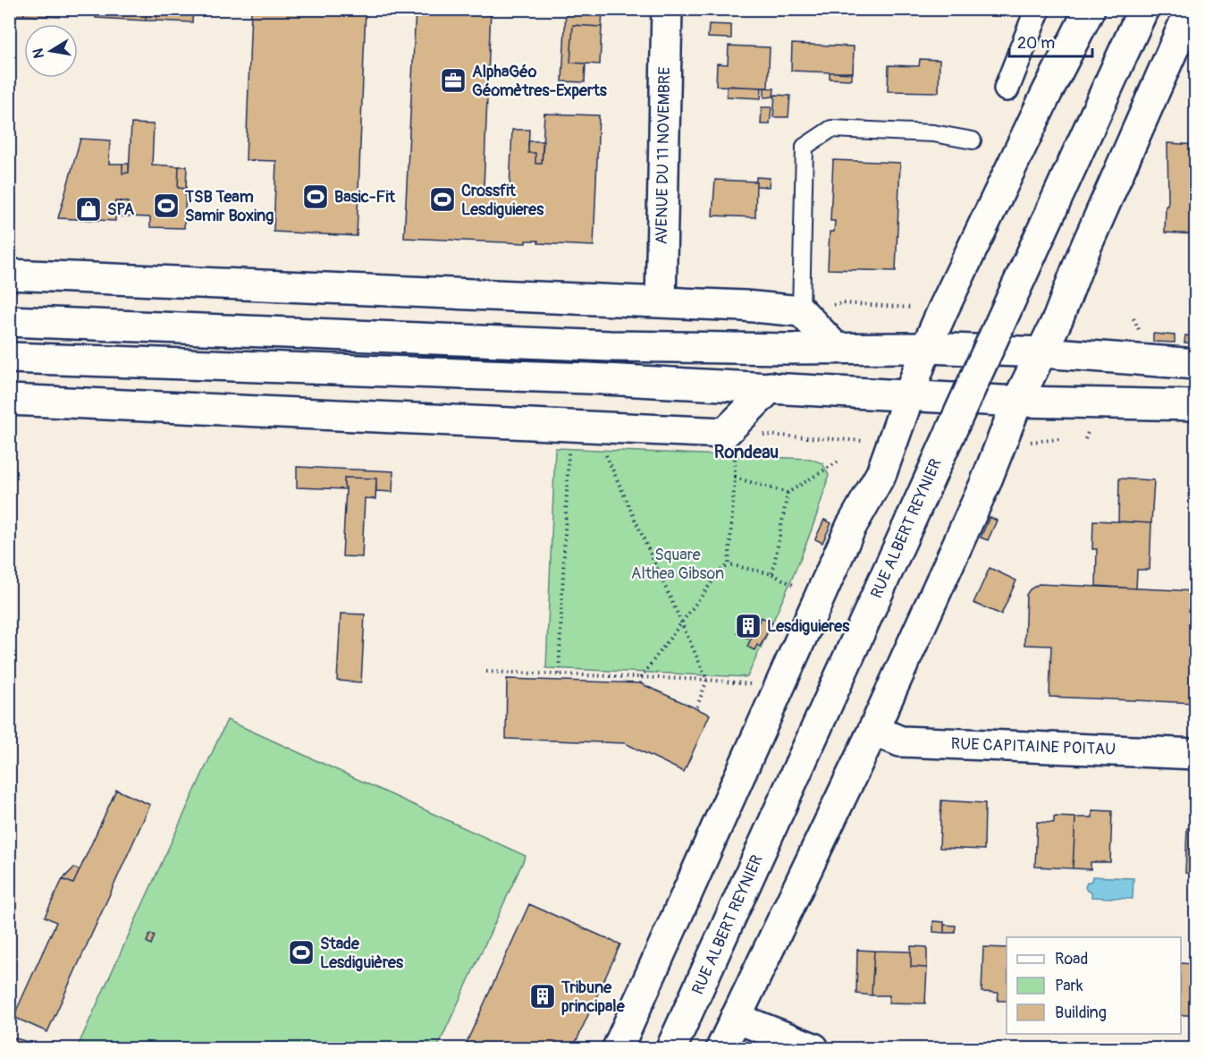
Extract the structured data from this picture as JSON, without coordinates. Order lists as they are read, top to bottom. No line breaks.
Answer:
{"streets":{"main road":["AVENUE DU 11 NOVEMBRE","RUE ALBERT REYNIER","RUE CAPITAINE POITAU"]},"districts":["Rondeau"],"parks":["Square Althea Gibson"],"places":{"office":["AlphaGéo Géomètres-Experts"],"sports":["Basic-Fit","Crossfit Lesdiguieres","TSB Team Samir Boxing","Stade Lesdiguières"],"shop":["SPA"],"building":["Lesdiguieres","Tribune principale"]},"legend":["Road","Park","Building"],"scale_bar":"20 m","north":"left"}
